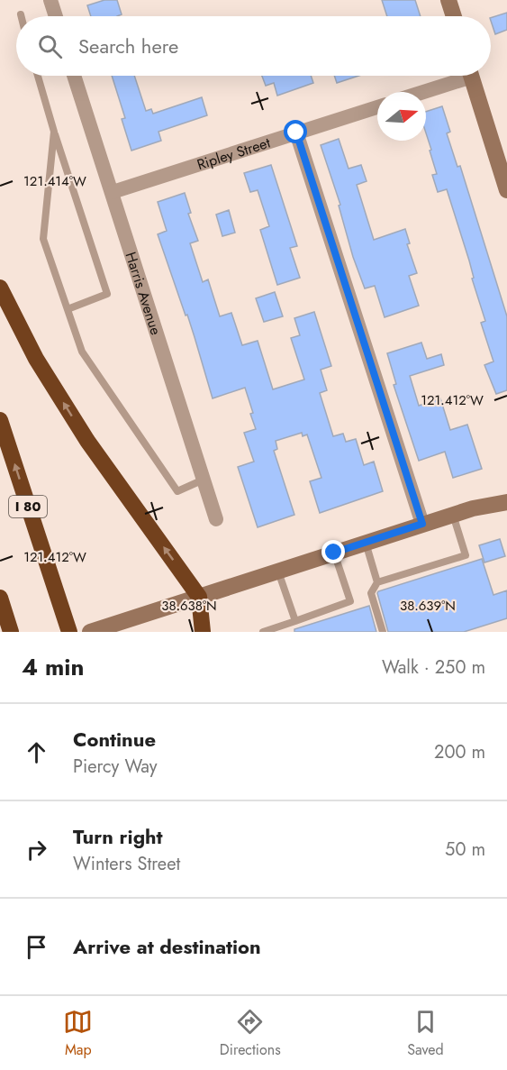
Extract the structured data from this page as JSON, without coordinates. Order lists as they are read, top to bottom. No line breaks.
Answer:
{"streets":{"highway":["I 80"],"street":["Ripley Street","Harris Avenue"]},"crossings":[["Ripley Street","Harris Avenue"]],"north":"right","page":{"search":"Search here","heading":["4 min","Walk · 250 m"],"list":[["Continue","Piercy Way","200 m"],["Turn right","Winters Street","50 m"],"Arrive at destination"],"nav":["Map","Directions","Saved"]},"coordinates":["121.414°W","121.412°W","38.638°N","38.639°N"]}
